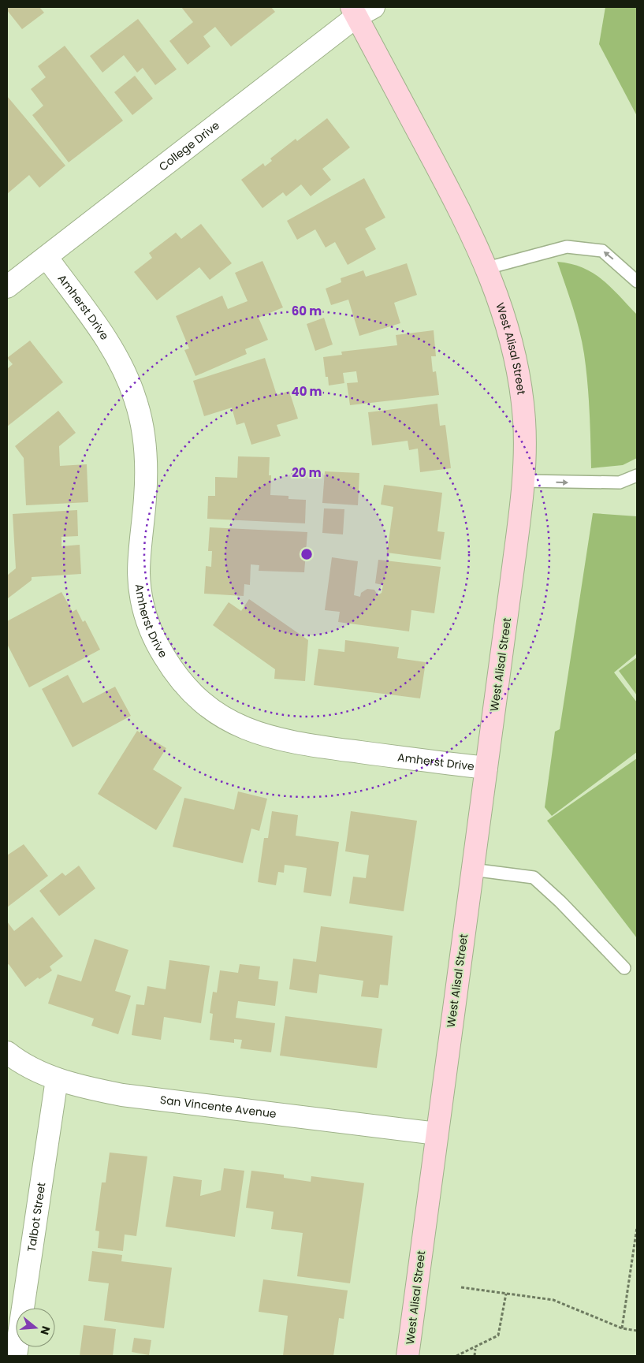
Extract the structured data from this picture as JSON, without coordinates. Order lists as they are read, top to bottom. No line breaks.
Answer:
{"streets":{"main road":["West Alisal Street"],"street":["College Drive","Amherst Drive","San Vincente Avenue","Talbot Street"]},"crossings":[["College Drive","Amherst Drive"],["College Drive","West Alisal Street"],["Amherst Drive","West Alisal Street"],["West Alisal Street","San Vincente Avenue"],["San Vincente Avenue","Talbot Street"]],"north":"right","rings":["60 m","40 m","20 m"]}
